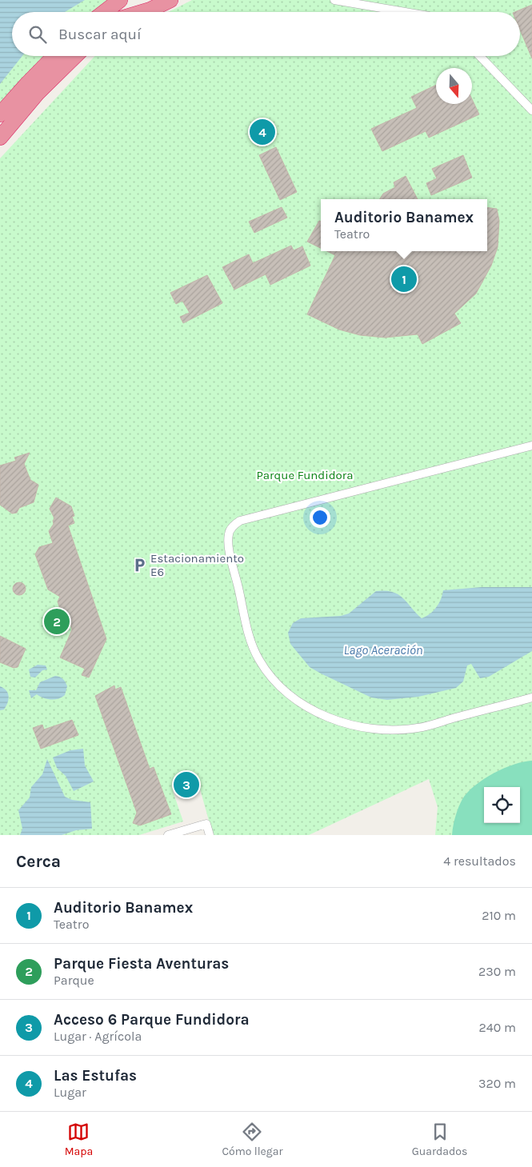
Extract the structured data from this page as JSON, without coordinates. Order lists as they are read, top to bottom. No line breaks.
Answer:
{"water":["Lago Aceración"],"parks":["Parque Fundidora"],"places":{"parking":["Estacionamiento E6"]},"north":"bottom","page":{"search":"Buscar aquí","pins":["4","1","2","3"],"popup":["Auditorio Banamex","Teatro"],"heading":["Cerca","4 resultados"],"list":[{"mark":"1","name":"Auditorio Banamex","note":"Teatro","value":"210 m"},{"mark":"2","name":"Parque Fiesta Aventuras","note":"Parque","value":"230 m"},{"mark":"3","name":"Acceso 6 Parque Fundidora","note":"Lugar · Agrícola","value":"240 m"},{"mark":"4","name":"Las Estufas","note":"Lugar","value":"320 m"}],"nav":["Mapa","Cómo llegar","Guardados"]}}
